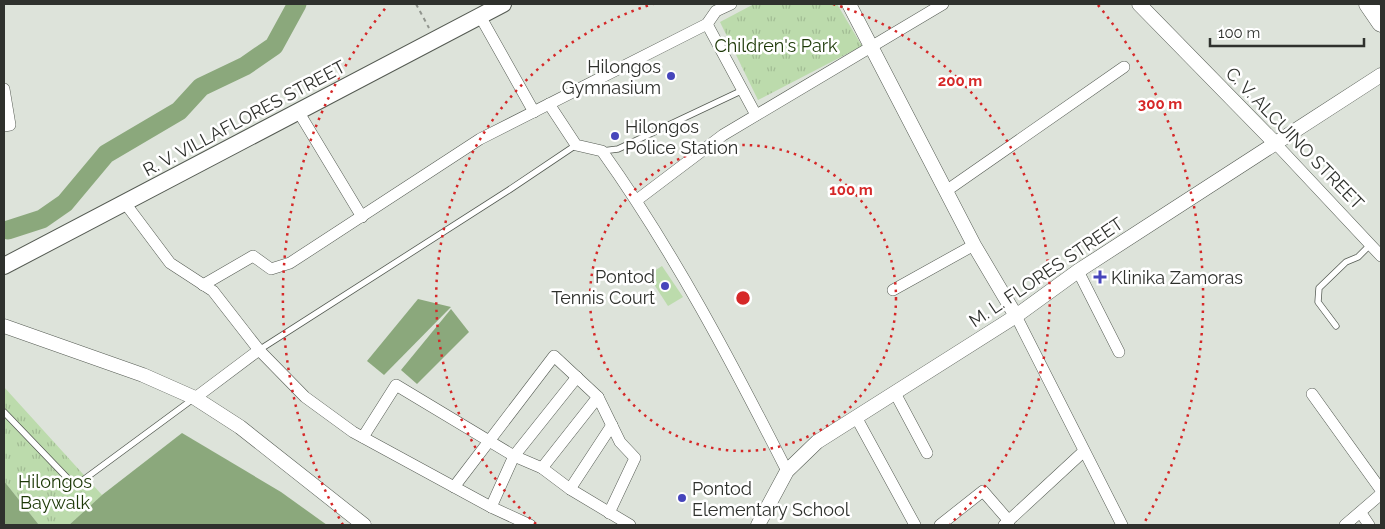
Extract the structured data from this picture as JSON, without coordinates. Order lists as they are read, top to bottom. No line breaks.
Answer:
{"streets":{"main road":["R. V. VILLAFLORES STREET"],"street":["C. V. ALCUINO STREET","M. L. FLORES STREET"]},"crossings":[["C. V. ALCUINO STREET","M. L. FLORES STREET"]],"parks":["Children's Park","Hilongos Baywalk"],"places":{"other":["Hilongos Gymnasium","Hilongos Police Station","Pontod Tennis Court","Pontod Elementary School"],"health":["Klinika Zamoras"]},"scale_bar":"100 m","rings":["200 m","300 m","100 m"]}
